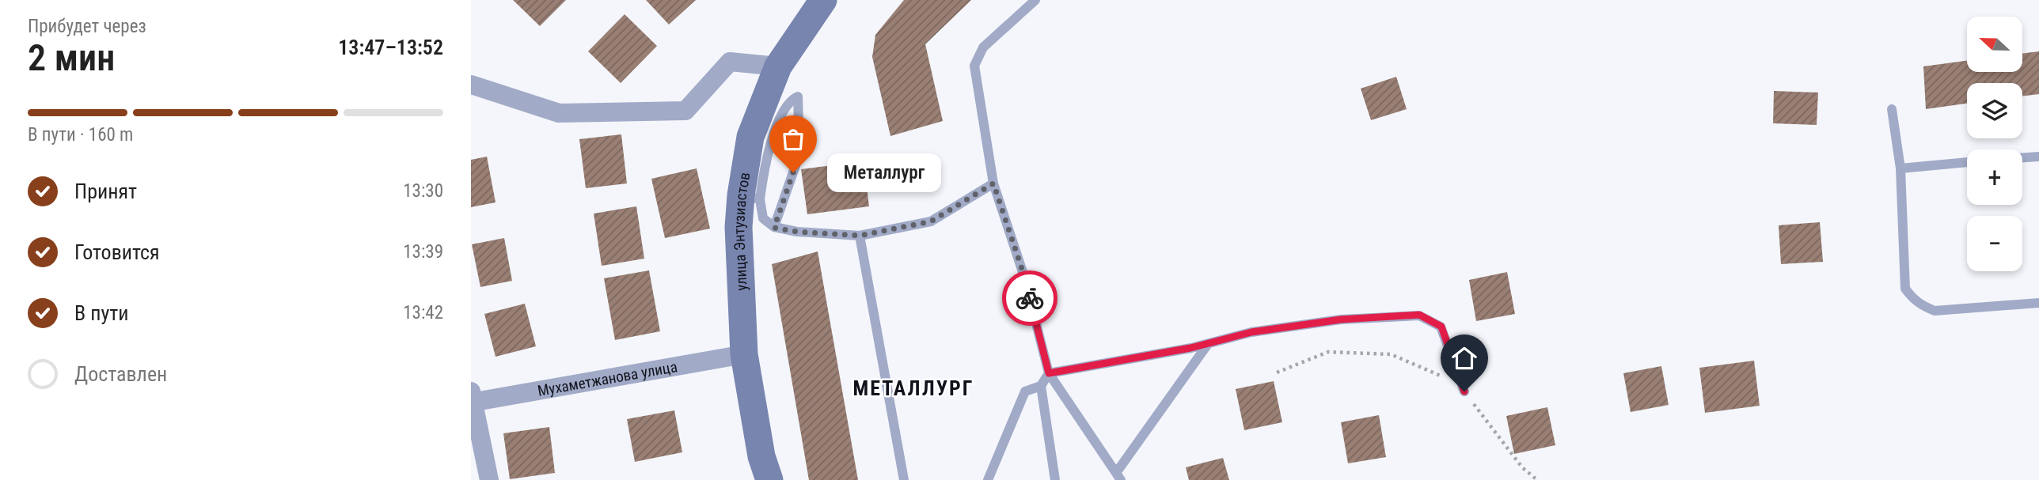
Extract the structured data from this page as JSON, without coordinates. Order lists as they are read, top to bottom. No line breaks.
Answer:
{"streets":{"street":["улица Энтузиастов","Мухаметжанова улица"]},"crossings":[["улица Энтузиастов","Мухаметжанова улица"]],"districts":["МЕТАЛЛУРГ"],"places":["Металлург"],"north":"left","page":{"heading":["2 мин","Прибудет через","13:47–13:52"],"map_buttons":["+","−"],"bar":"В пути · 160 m","bubble":"Металлург","list":[["Принят","13:30"],["Готовится","13:39"],["В пути","13:42"],"Доставлен"]}}
